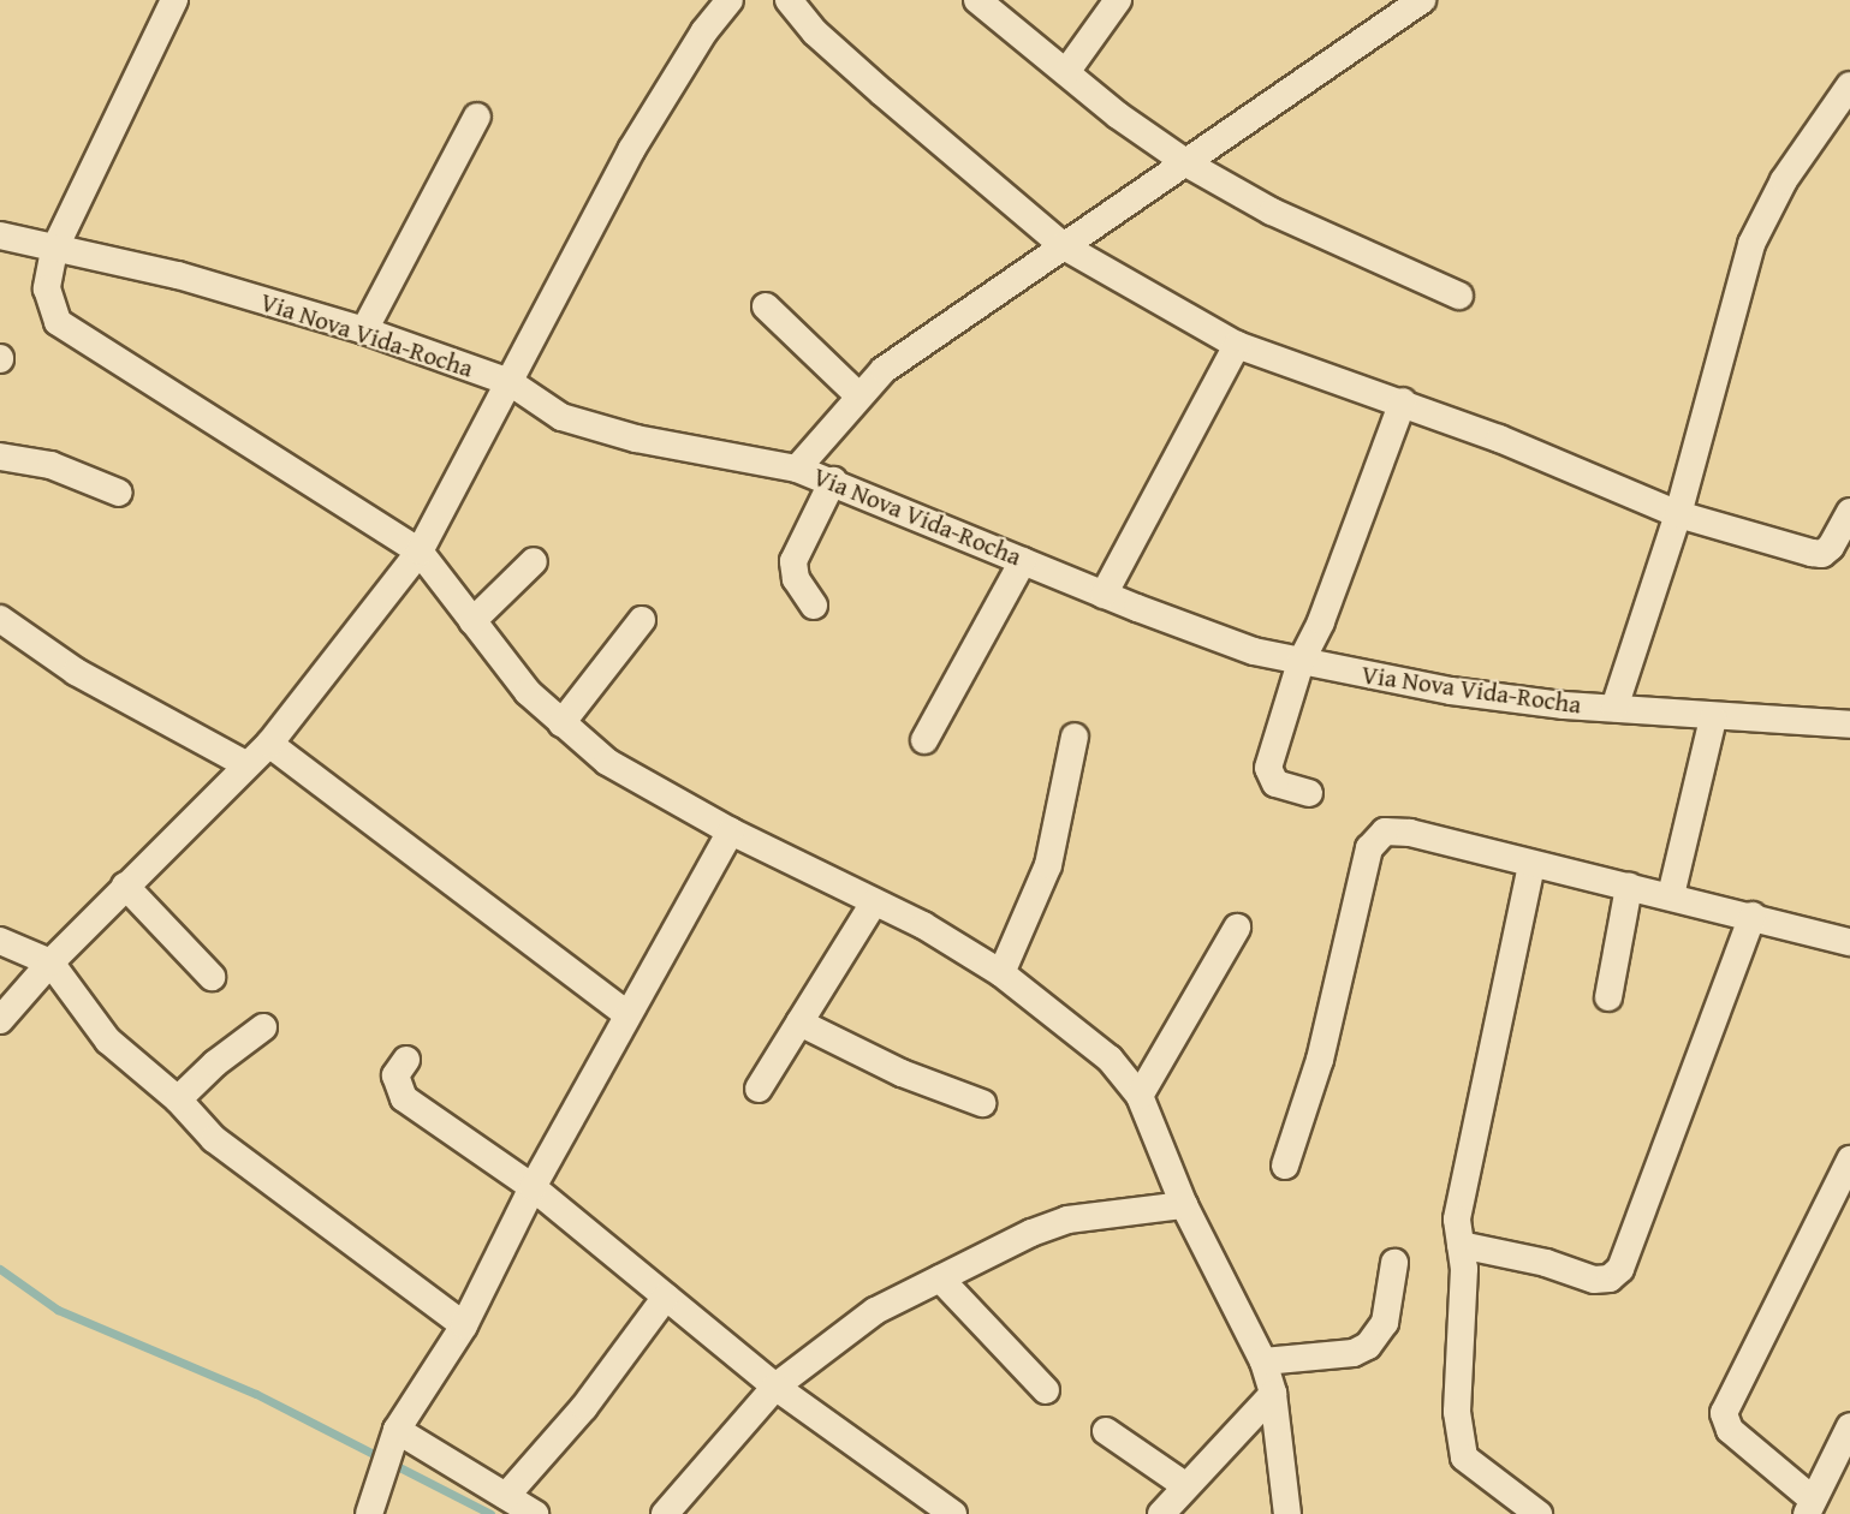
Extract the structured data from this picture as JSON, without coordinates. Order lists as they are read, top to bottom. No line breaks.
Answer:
{"streets":{"street":["Via Nova Vida-Rocha"]}}
